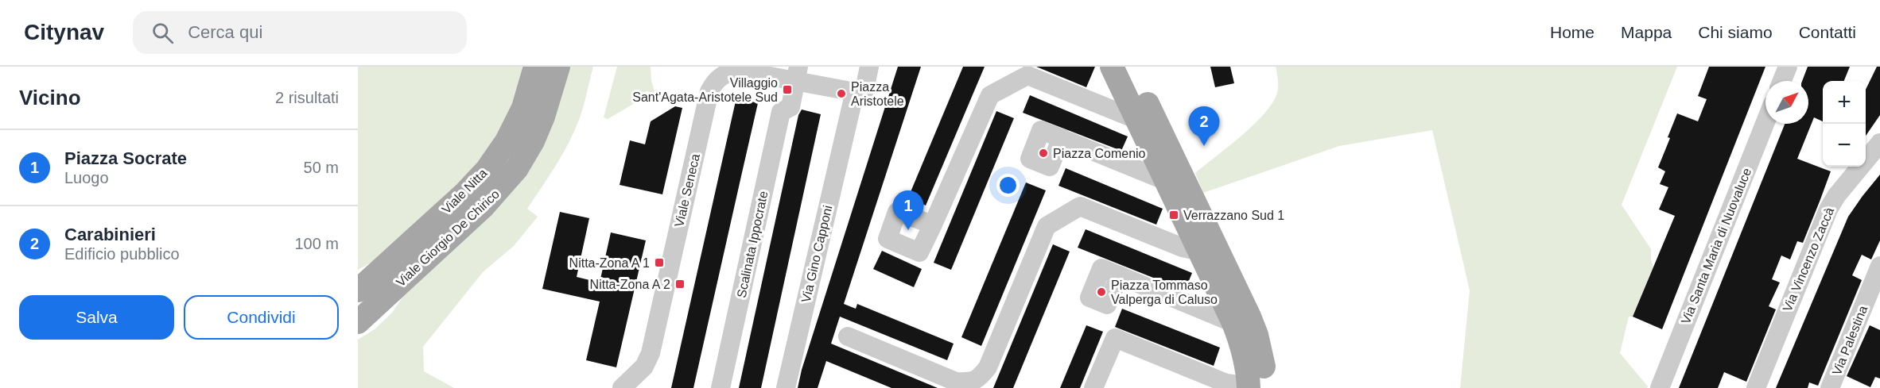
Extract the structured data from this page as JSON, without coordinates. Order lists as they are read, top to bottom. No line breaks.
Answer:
{"streets":{"main road":["Viale Nitta","Viale Giorgio De Chirico"],"street":["Viale Seneca","Scalinata Ippocrate","Via Santa Maria di Nuovaluce","Via Gino Capponi","Via Vincenzo Zaccà","Via Palestina"]},"crossings":[["Viale Seneca","Scalinata Ippocrate"],["Viale Seneca","Via Gino Capponi"]],"places":{"transit":["Villaggio Sant'Agata-Aristotele Sud","Verrazzano Sud 1","Nitta-Zona A 1","Nitta-Zona A 2"],"other":["Piazza Aristotele","Piazza Comenio","Piazza Tommaso Valperga di Caluso"]},"north":"top right","page":{"header":"Citynav","search":"Cerca qui","nav":["Home","Mappa","Chi siamo","Contatti"],"heading":["Vicino","2 risultati"],"map_buttons":["+","−"],"pins":["2","1"],"list":[{"mark":"1","name":"Piazza Socrate","note":"Luogo","value":"50 m"},{"mark":"2","name":"Carabinieri","note":"Edificio pubblico","value":"100 m"}],"buttons":["Salva","Condividi"]}}
